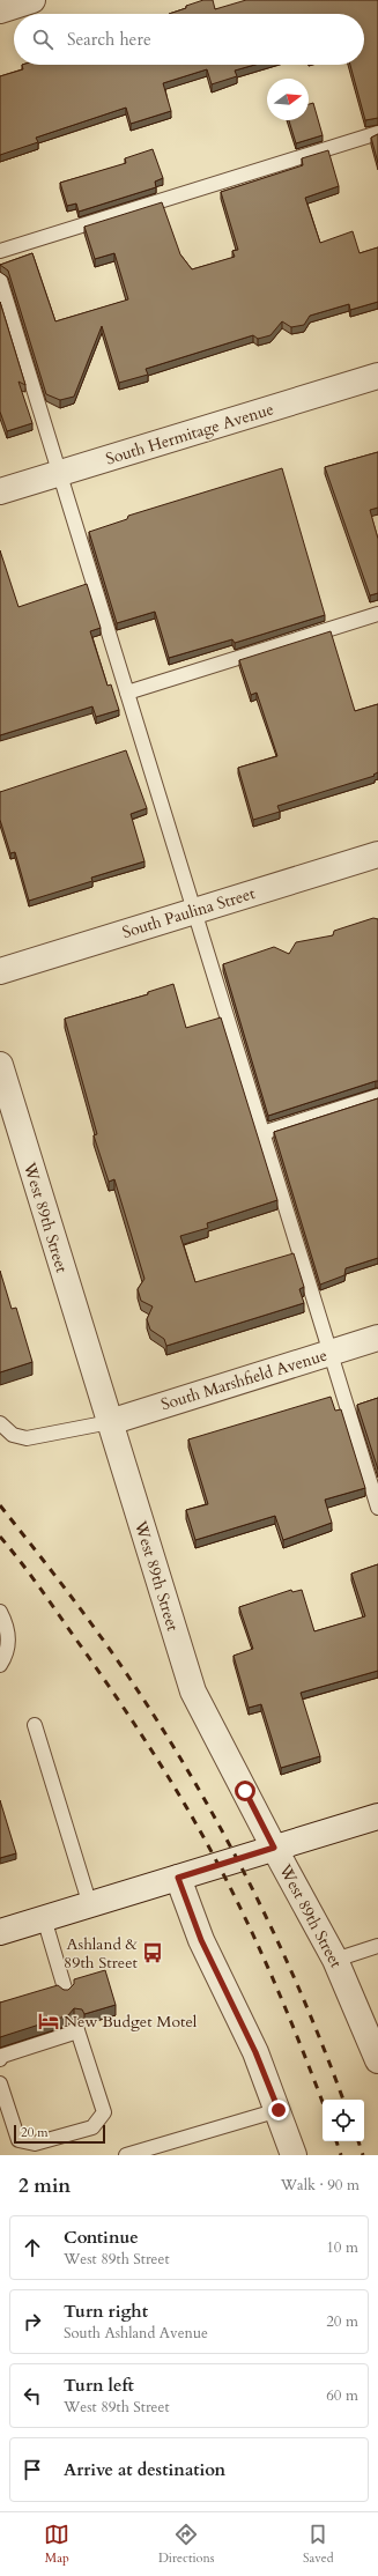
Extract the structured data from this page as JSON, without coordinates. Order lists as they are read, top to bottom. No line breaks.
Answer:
{"streets":{"street":["South Hermitage Avenue","South Paulina Street","West 89th Street","South Marshfield Avenue"]},"crossings":[["West 89th Street","South Marshfield Avenue"]],"places":{"bus stop":["Ashland & 89th Street"],"hotel":["New Budget Motel"]},"scale_bar":"20 m","north":"right","page":{"search":"Search here","scale":"20 m","heading":["2 min","Walk · 90 m"],"list":[["Continue","West 89th Street","10 m"],["Turn right","South Ashland Avenue","20 m"],["Turn left","West 89th Street","60 m"],"Arrive at destination"],"nav":["Map","Directions","Saved"]}}
